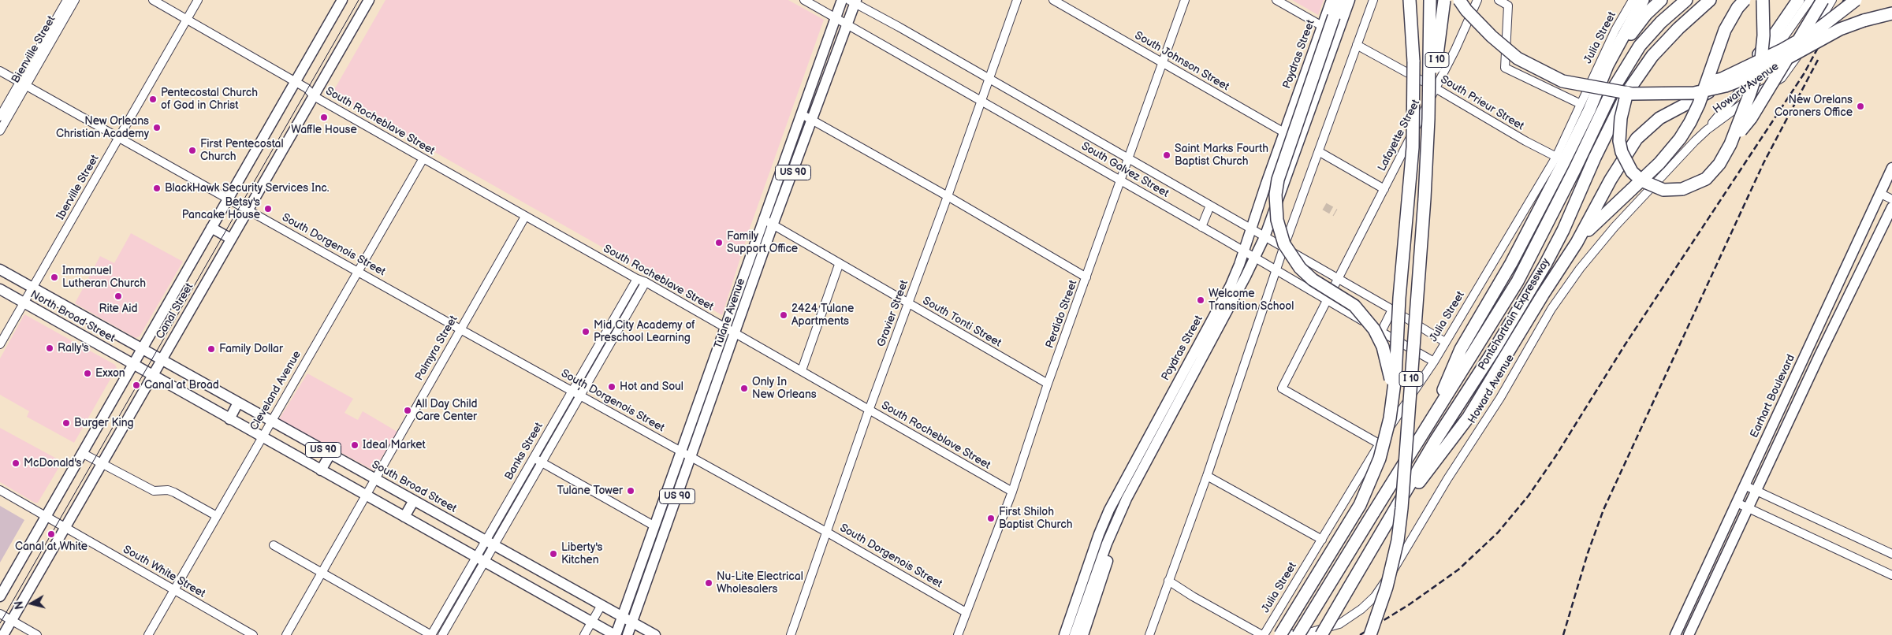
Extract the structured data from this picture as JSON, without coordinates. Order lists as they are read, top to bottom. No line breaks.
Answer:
{"streets":{"highway":["I 10","Pontchartrain Expressway"],"main road":["Poydras Street","US 90","Canal Street","Tulane Avenue","North Broad Street","Earhart Boulevard","South Broad Street"],"street":["Julia Street","Bienville Street","South Johnson Street","Howard Avenue","South Prieur Street","South Rocheblave Street","Lafayette Street","South Galvez Street","Iberville Street","South Dorgenois Street","Gravier Street","Perdido Street","South Tonti Street","Palmyra Street","Cleveland Avenue","Banks Street","South White Street"]},"crossings":[["Julia Street","South Prieur Street"],["Julia Street","Lafayette Street"],["Julia Street","South Galvez Street"],["Bienville Street","South Dorgenois Street"],["Poydras Street","South Johnson Street"],["Poydras Street","South Galvez Street"],["South Johnson Street","Perdido Street"],["South Prieur Street","Lafayette Street"],["South Rocheblave Street","Iberville Street"],["South Rocheblave Street","Canal Street"],["South Rocheblave Street","Tulane Avenue"],["South Rocheblave Street","Gravier Street"],["South Rocheblave Street","Perdido Street"],["South Rocheblave Street","Palmyra Street"],["South Rocheblave Street","Cleveland Avenue"],["South Rocheblave Street","Banks Street"],["Lafayette Street","South Galvez Street"],["South Galvez Street","Tulane Avenue"],["South Galvez Street","Gravier Street"],["South Galvez Street","Perdido Street"],["US 90","Canal Street"],["US 90","Tulane Avenue"],["US 90","North Broad Street"],["US 90","Palmyra Street"],["US 90","Cleveland Avenue"],["US 90","Banks Street"],["Iberville Street","South Dorgenois Street"],["Iberville Street","North Broad Street"],["South Dorgenois Street","Canal Street"],["South Dorgenois Street","Tulane Avenue"],["South Dorgenois Street","Gravier Street"],["South Dorgenois Street","Perdido Street"],["South Dorgenois Street","Palmyra Street"],["South Dorgenois Street","Cleveland Avenue"],["South Dorgenois Street","Banks Street"],["Canal Street","North Broad Street"],["Canal Street","South Broad Street"],["Canal Street","South White Street"],["Tulane Avenue","South Tonti Street"],["Tulane Avenue","South Broad Street"],["Gravier Street","South Tonti Street"],["Perdido Street","South Tonti Street"],["North Broad Street","South Broad Street"],["Palmyra Street","South Broad Street"],["Cleveland Avenue","South Broad Street"],["Cleveland Avenue","South White Street"],["Banks Street","South Broad Street"]],"places":["Pentecostal Church of God in Christ","New Orelans Coroners Office","Waffle House","New Orleans Christian Academy","First Pentecostal Church","Saint Marks Fourth Baptist Church","BlackHawk Security Services Inc.","Betsy's Pancake House","Family Support Office","Immanuel Lutheran Church","Rite Aid","Welcome Transition School","2424 Tulane Apartments","Mid City Academy of Preschool Learning","Rally's","Family Dollar","Exxon","Canal at Broad","Hot and Soul","Only In New Orleans","All Day Child Care Center","Burger King","Ideal Market","McDonald's","Tulane Tower","First Shiloh Baptist Church","Canal at White","Liberty's Kitchen","Nu-Lite Electrical Wholesalers"],"north":"left"}
